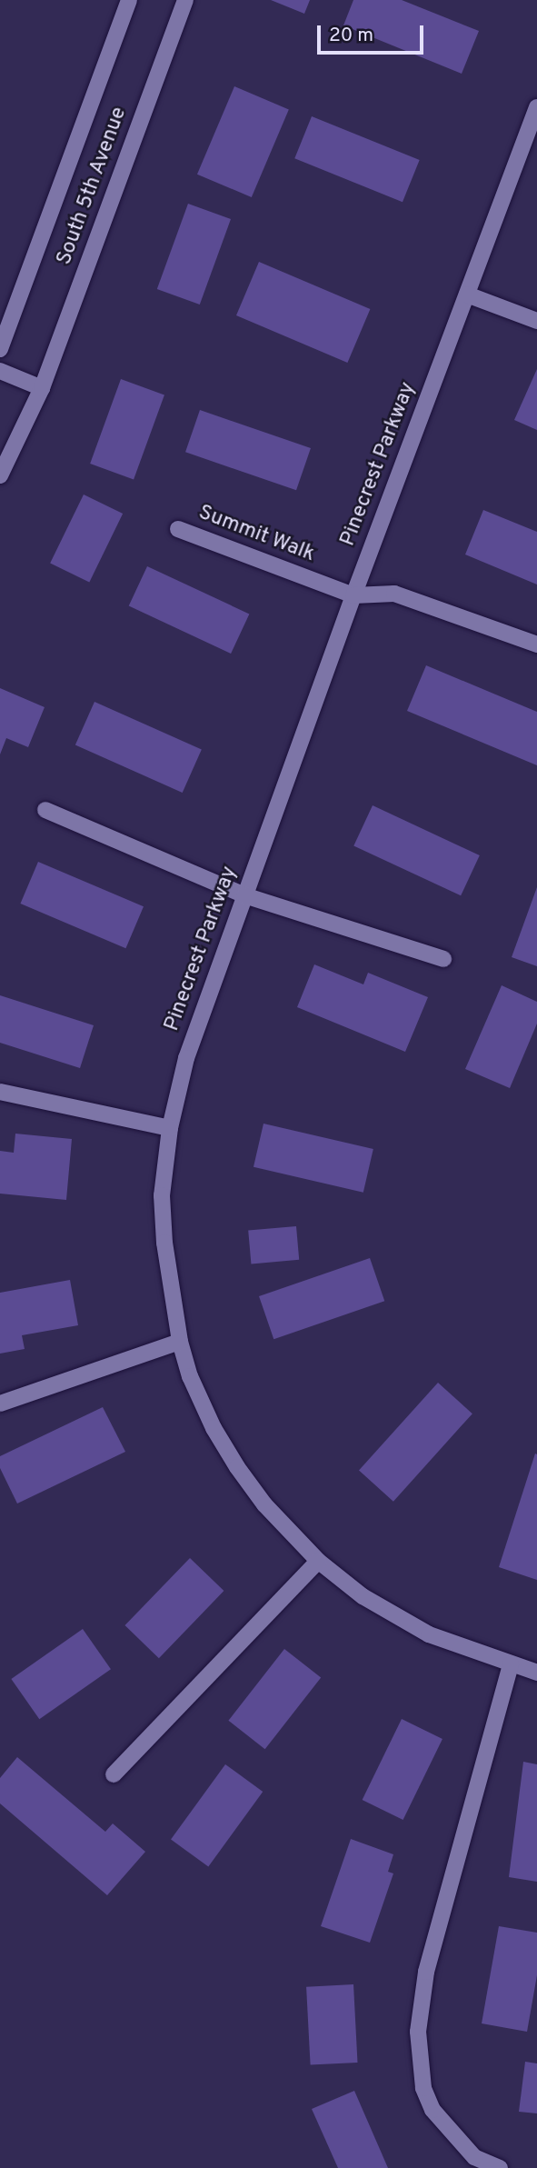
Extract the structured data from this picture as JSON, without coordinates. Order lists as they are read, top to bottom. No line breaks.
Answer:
{"streets":{"street":["South 5th Avenue","Pinecrest Parkway","Summit Walk"]},"crossings":[["Pinecrest Parkway","Summit Walk"]],"scale_bar":"20 m"}
